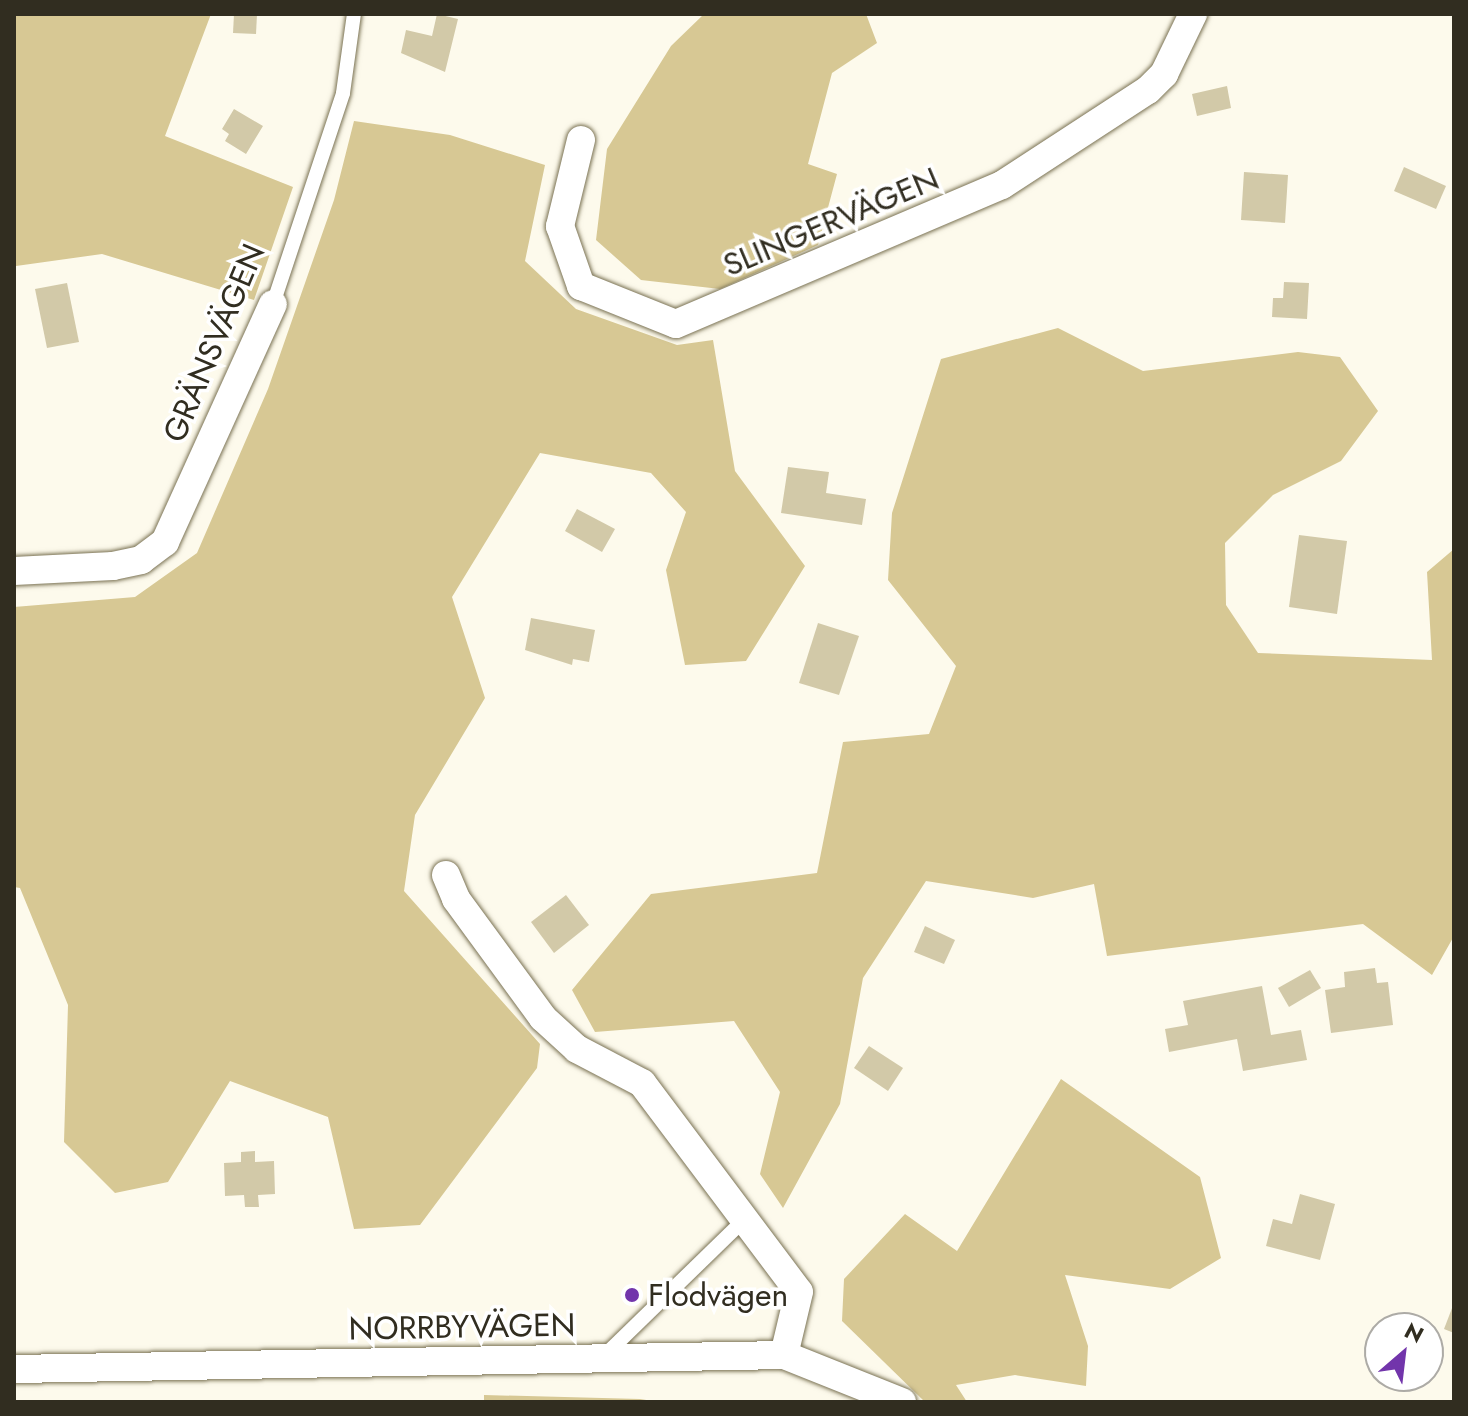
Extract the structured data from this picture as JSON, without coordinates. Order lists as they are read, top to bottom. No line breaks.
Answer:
{"streets":{"street":["SLINGERVÄGEN","GRÄNSVÄGEN","NORRBYVÄGEN"]},"places":["Flodvägen"],"north":"top right"}
